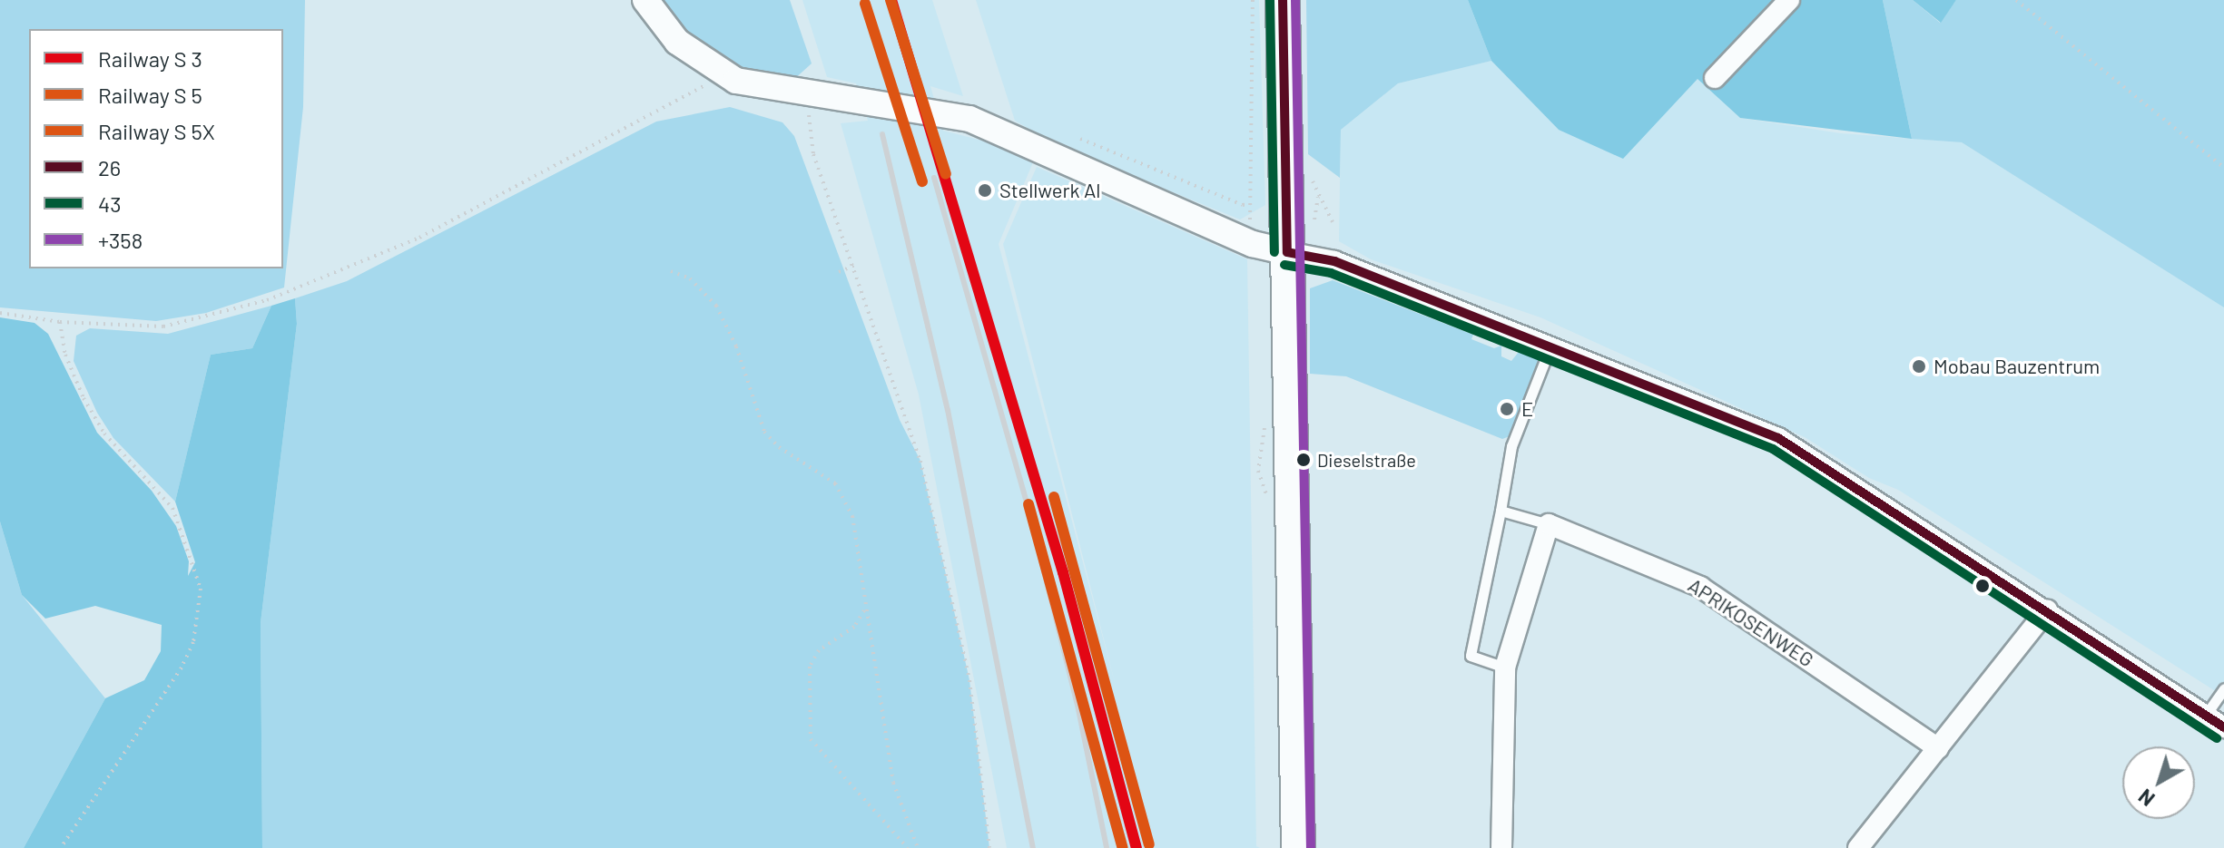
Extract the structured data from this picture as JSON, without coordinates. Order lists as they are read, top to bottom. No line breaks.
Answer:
{"streets":{"street":["APRIKOSENWEG"]},"places":["Stellwerk Al","Mobau Bauzentrum","E","Dieselstraße"],"lines":["transit line 26","transit line 43","transit line +358"],"legend":["Railway S 3","Railway S 5","Railway S 5X","26","43","+358"],"north":"bottom left"}
